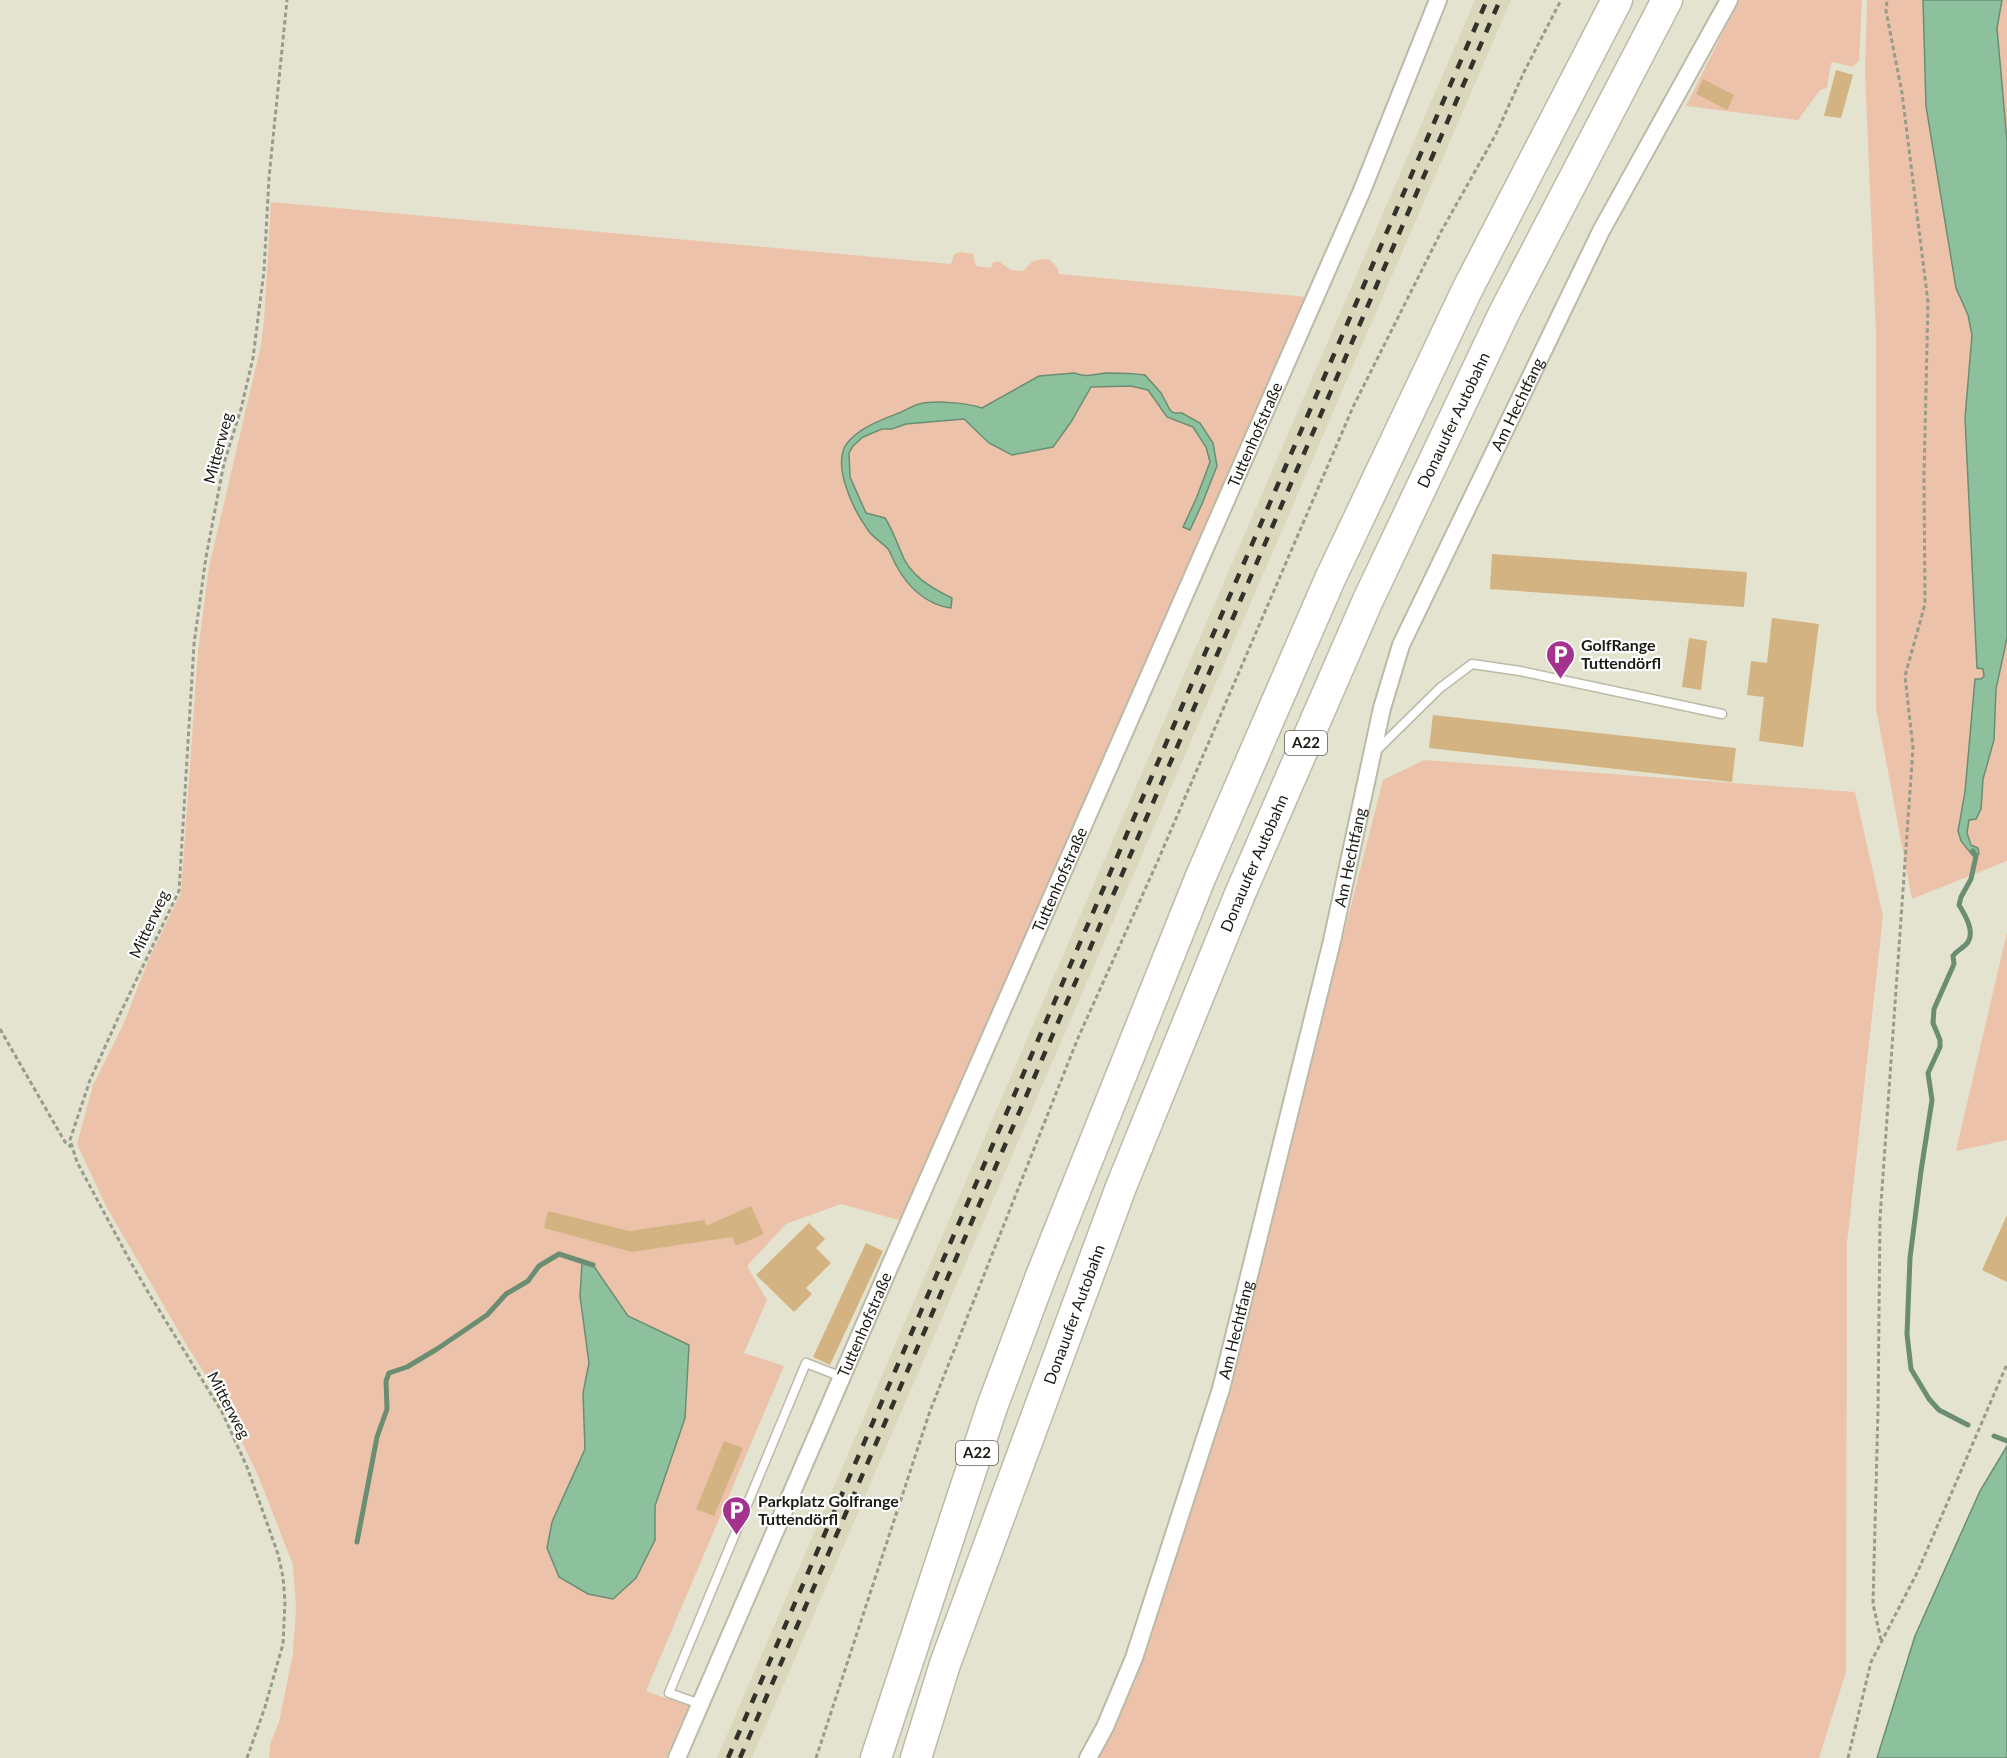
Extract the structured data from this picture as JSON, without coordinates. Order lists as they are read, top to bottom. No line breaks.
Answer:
{"streets":{"highway":["Donauufer Autobahn","A22"],"street":["Am Hechtfang","Tuttenhofstraße"],"path":["Mitterweg"]},"places":{"parking":["GolfRange Tuttendörfl","Parkplatz Golfrange Tuttendörfl"]}}
